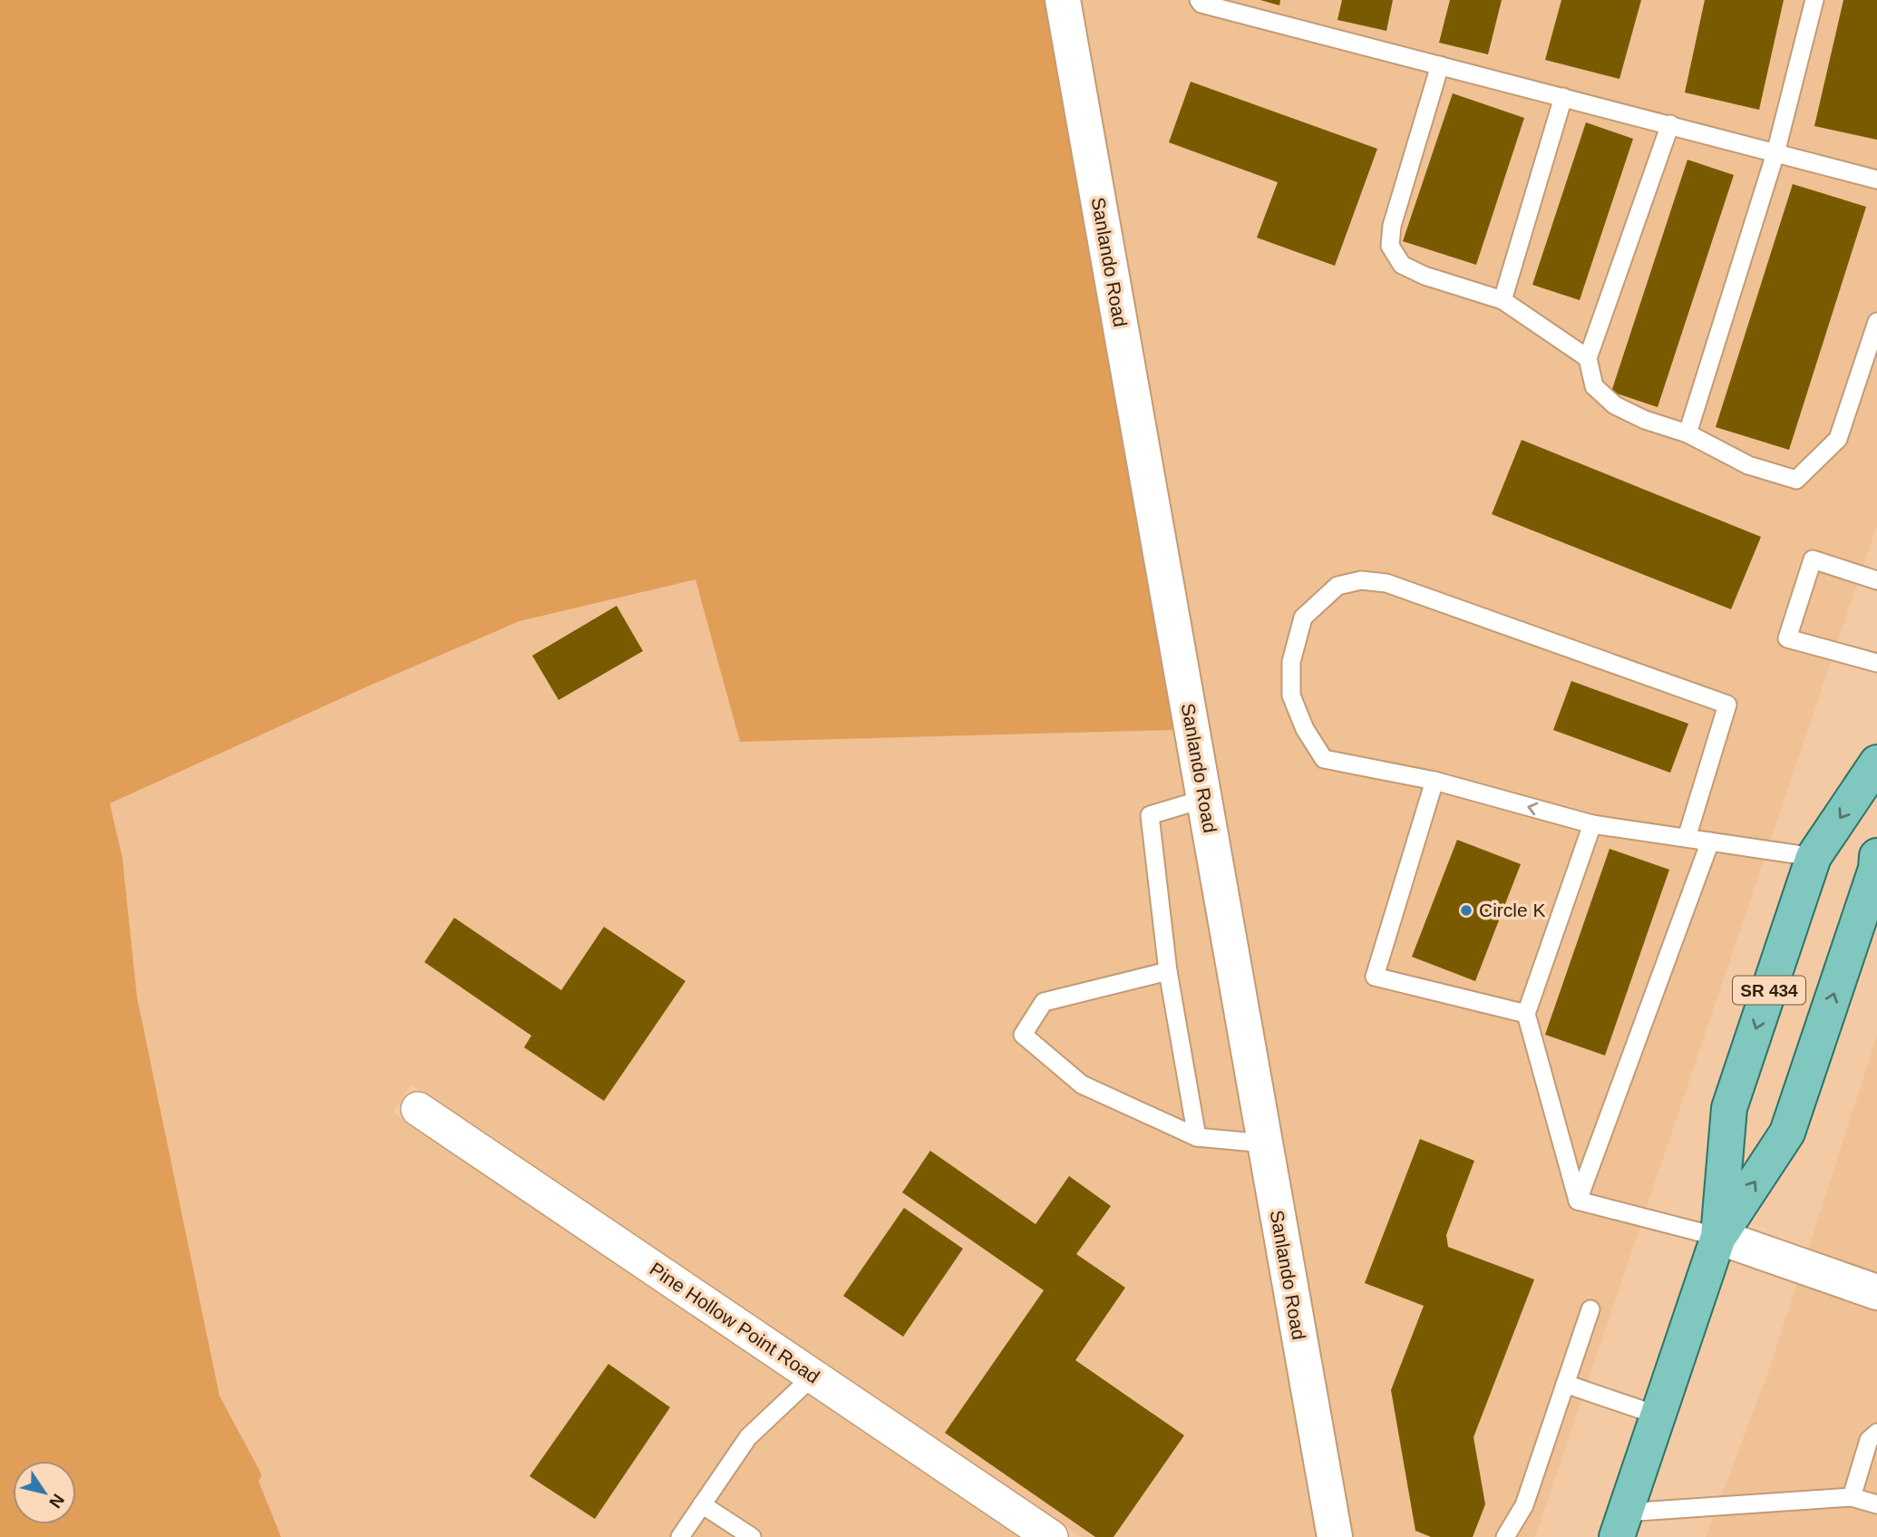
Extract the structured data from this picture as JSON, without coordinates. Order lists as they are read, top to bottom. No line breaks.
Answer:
{"streets":{"main road":["SR 434"],"street":["Sanlando Road","Pine Hollow Point Road"]},"places":["Circle K"],"north":"bottom right"}
